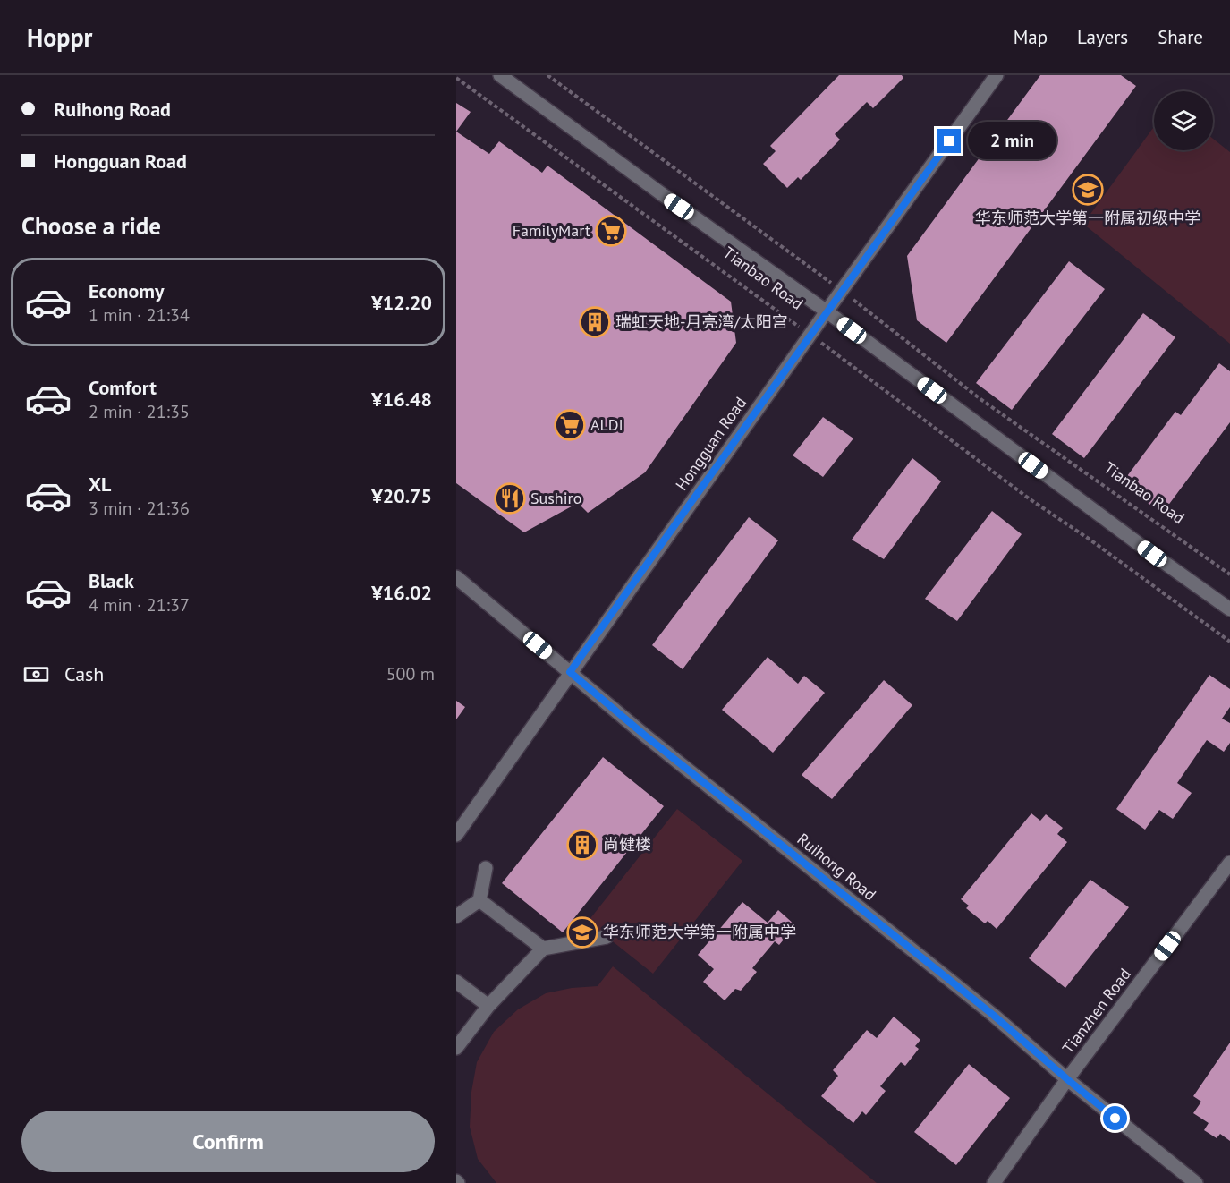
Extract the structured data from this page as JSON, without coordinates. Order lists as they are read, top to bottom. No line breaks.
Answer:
{"streets":{"street":["Tianbao Road","Hongguan Road","Ruihong Road","Tianzhen Road"]},"crossings":[["Tianbao Road","Hongguan Road"],["Hongguan Road","Ruihong Road"],["Ruihong Road","Tianzhen Road"]],"places":{"school or university":["华东师范大学第一附属初级中学","华东师范大学第一附属中学"],"supermarket":["FamilyMart","ALDI"],"building":["瑞虹天地-月亮湾/太阳宫","尚健楼"],"restaurant":["Sushiro"]},"page":{"header":"Hoppr","nav":["Map","Layers","Share"],"banner":["Ruihong Road","Hongguan Road"],"bubble":"2 min","heading":"Choose a ride","list":[{"name":"Economy","note":"1 min · 21:34","value":"¥12.20"},{"name":"Comfort","note":"2 min · 21:35","value":"¥16.48"},{"name":"XL","note":"3 min · 21:36","value":"¥20.75"},{"name":"Black","note":"4 min · 21:37","value":"¥16.02"}],"pay":["Cash","500 m"],"buttons":"Confirm"}}
